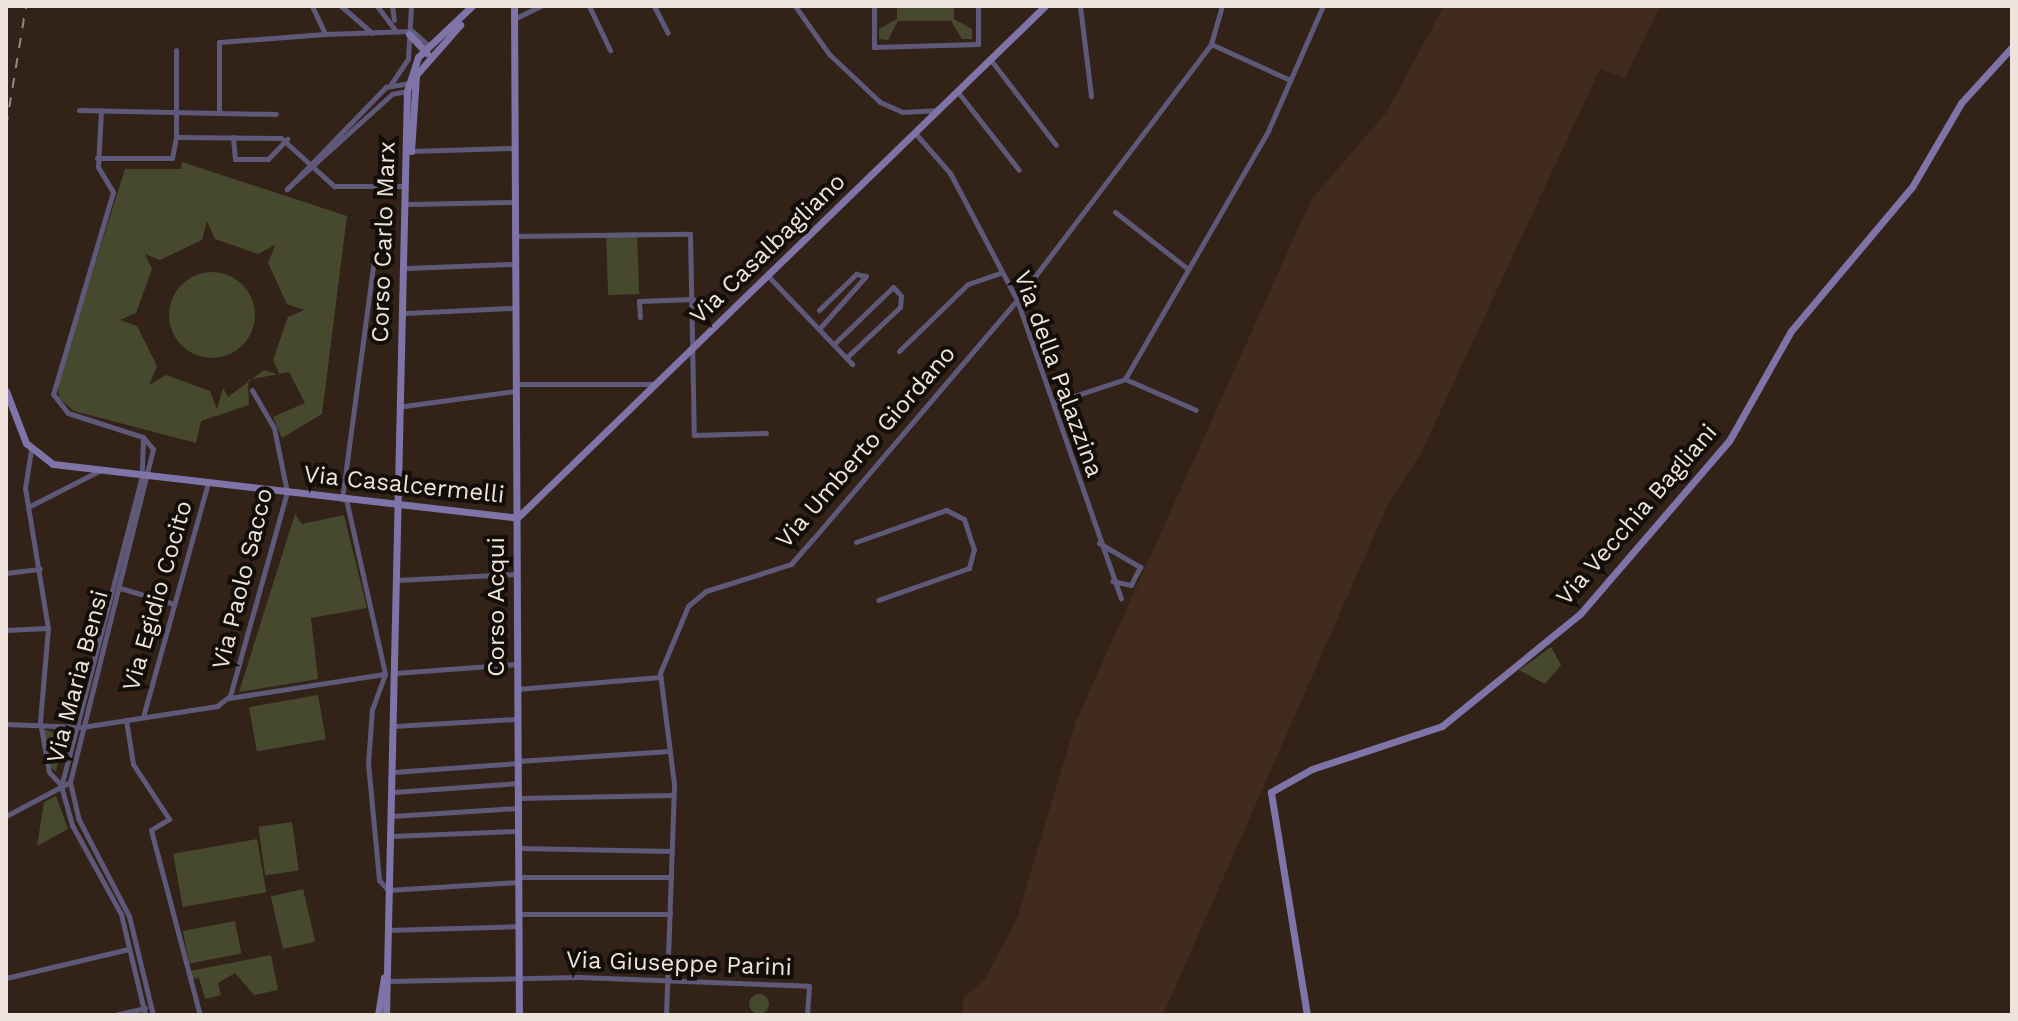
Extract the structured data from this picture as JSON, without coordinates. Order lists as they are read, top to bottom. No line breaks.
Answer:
{"streets":{"street":["Corso Carlo Marx","Via Casalbagliano","Via della Palazzina","Via Umberto Giordano","Via Casalcermelli","Via Vecchia Bagliani","Via Paolo Sacco","Via Egidio Cocito","Corso Acqui","Via Maria Bensi","Via Giuseppe Parini"]},"crossings":[["Corso Carlo Marx","Via Casalcermelli"],["Corso Carlo Marx","Via Giuseppe Parini"],["Via Casalbagliano","Via della Palazzina"],["Via Casalbagliano","Via Casalcermelli"],["Via Casalbagliano","Corso Acqui"],["Via della Palazzina","Via Umberto Giordano"],["Via Umberto Giordano","Via Giuseppe Parini"],["Via Casalcermelli","Via Paolo Sacco"],["Via Casalcermelli","Via Egidio Cocito"],["Via Casalcermelli","Corso Acqui"],["Via Casalcermelli","Via Maria Bensi"],["Via Paolo Sacco","Via Egidio Cocito"],["Via Paolo Sacco","Via Maria Bensi"],["Corso Acqui","Via Giuseppe Parini"]]}
